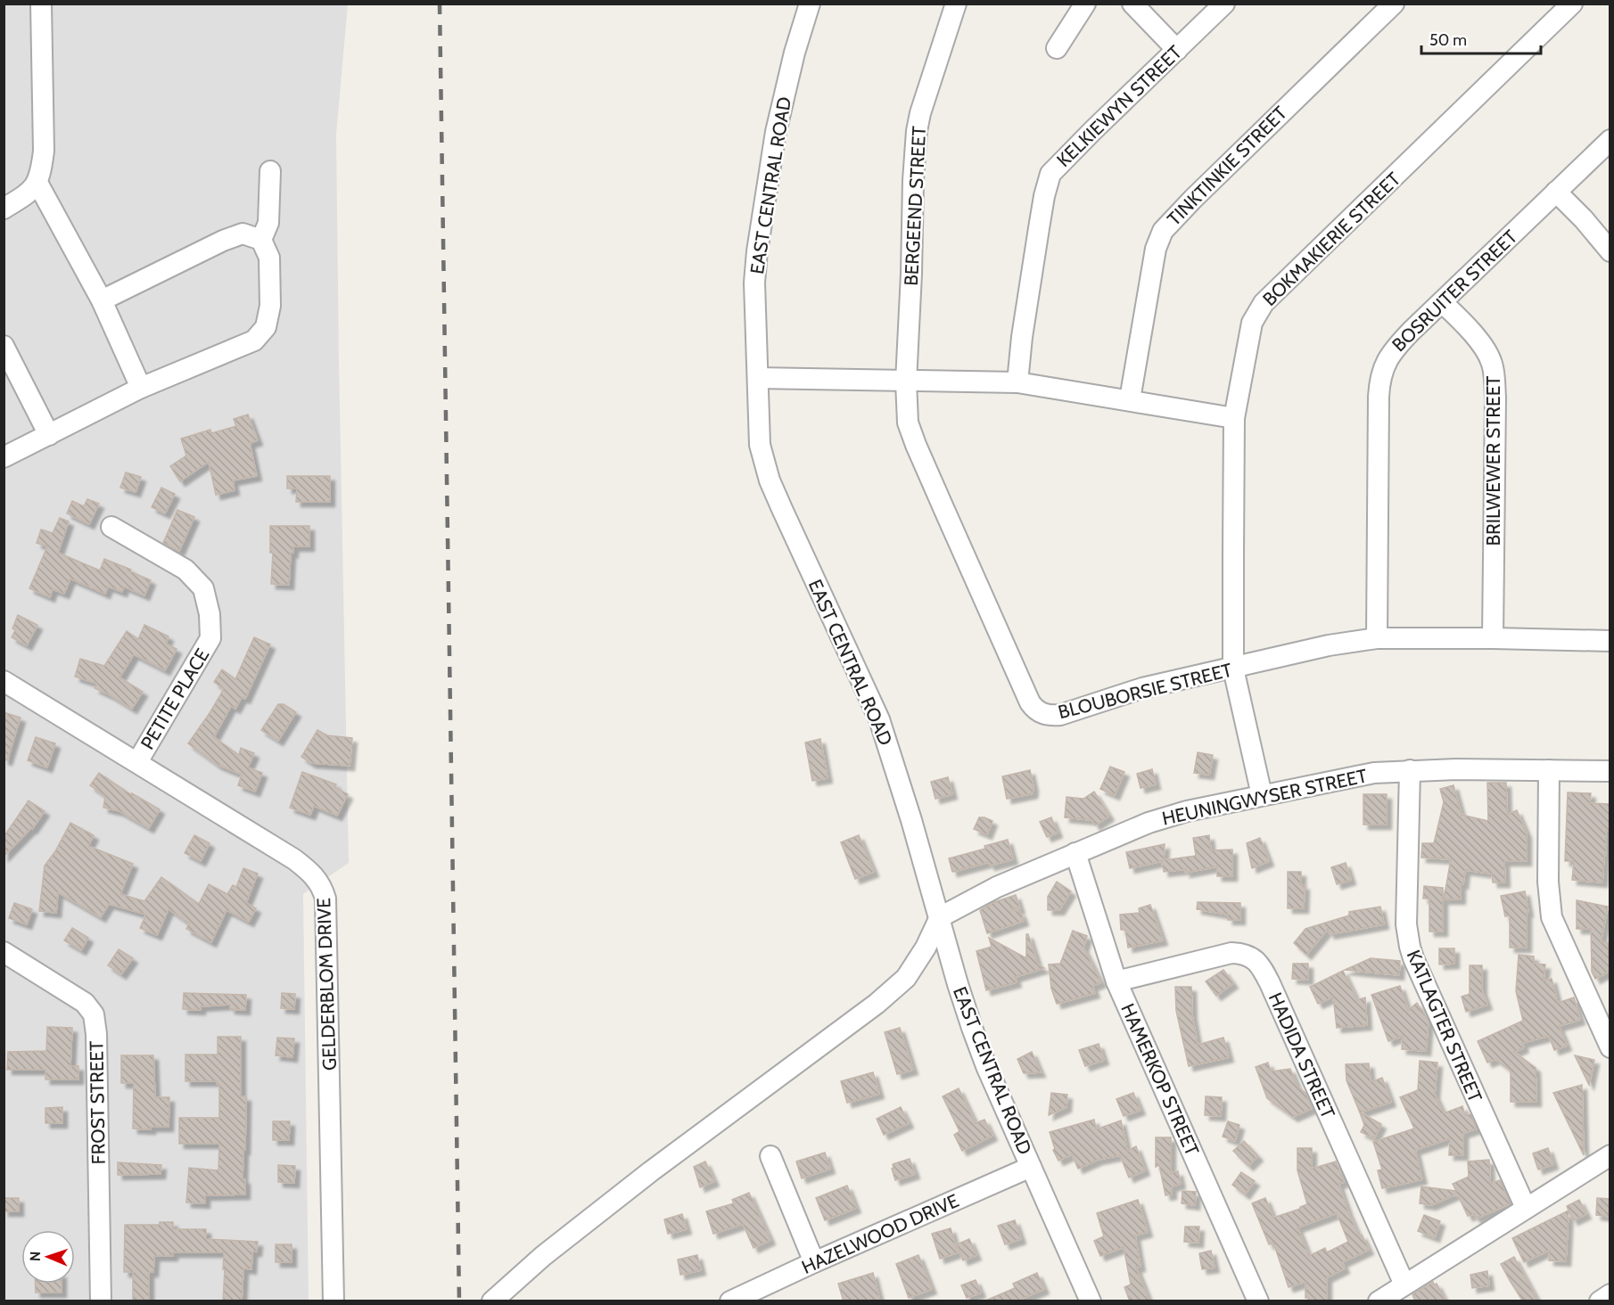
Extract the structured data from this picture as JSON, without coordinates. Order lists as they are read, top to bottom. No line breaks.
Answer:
{"streets":{"street":["KELKIEWYN STREET","TINKTINKIE STREET","EAST CENTRAL ROAD","BERGEEND STREET","BOKMAKIERIE STREET","BOSRUITER STREET","BRILWEWER STREET","BLOUBORSIE STREET","PETITE PLACE","HEUNINGWYSER STREET","GELDERBLOM DRIVE","KATLAGTER STREET","HADIDA STREET","HAMERKOP STREET","FROST STREET","HAZELWOOD DRIVE"]},"crossings":[["EAST CENTRAL ROAD","HEUNINGWYSER STREET"],["EAST CENTRAL ROAD","HAZELWOOD DRIVE"],["BERGEEND STREET","BLOUBORSIE STREET"],["BOKMAKIERIE STREET","BLOUBORSIE STREET"],["BOKMAKIERIE STREET","HEUNINGWYSER STREET"],["BOSRUITER STREET","BRILWEWER STREET"],["BOSRUITER STREET","BLOUBORSIE STREET"],["BRILWEWER STREET","BLOUBORSIE STREET"],["PETITE PLACE","GELDERBLOM DRIVE"],["HEUNINGWYSER STREET","KATLAGTER STREET"],["HEUNINGWYSER STREET","HAMERKOP STREET"],["HADIDA STREET","HAMERKOP STREET"]],"scale_bar":"50 m","north":"left"}
